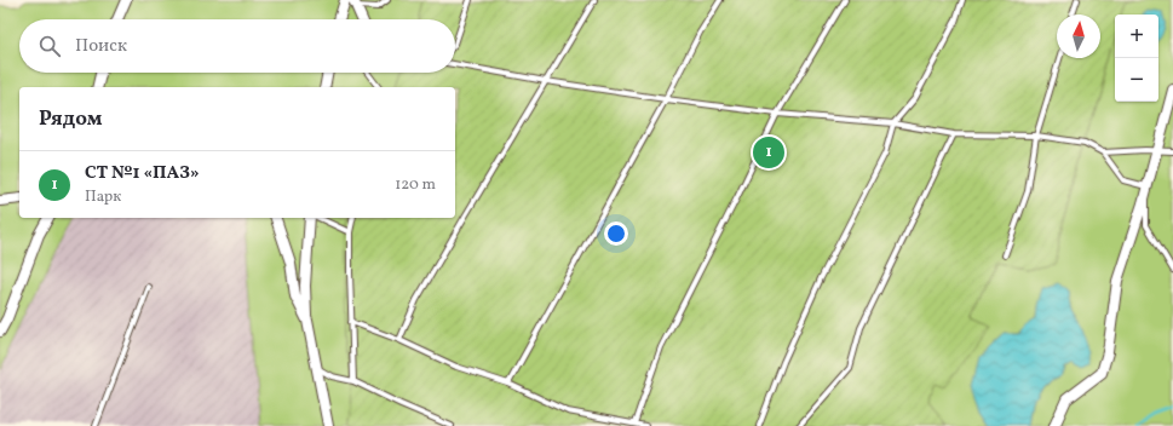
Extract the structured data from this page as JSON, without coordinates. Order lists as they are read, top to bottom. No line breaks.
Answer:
{"north":"top","page":{"map_buttons":["+","−"],"search":"Поиск","heading":"Рядом","pins":"1","list":[{"mark":"1","name":"СТ №1 «ПАЗ»","note":"Парк","value":"120 m"}]}}
